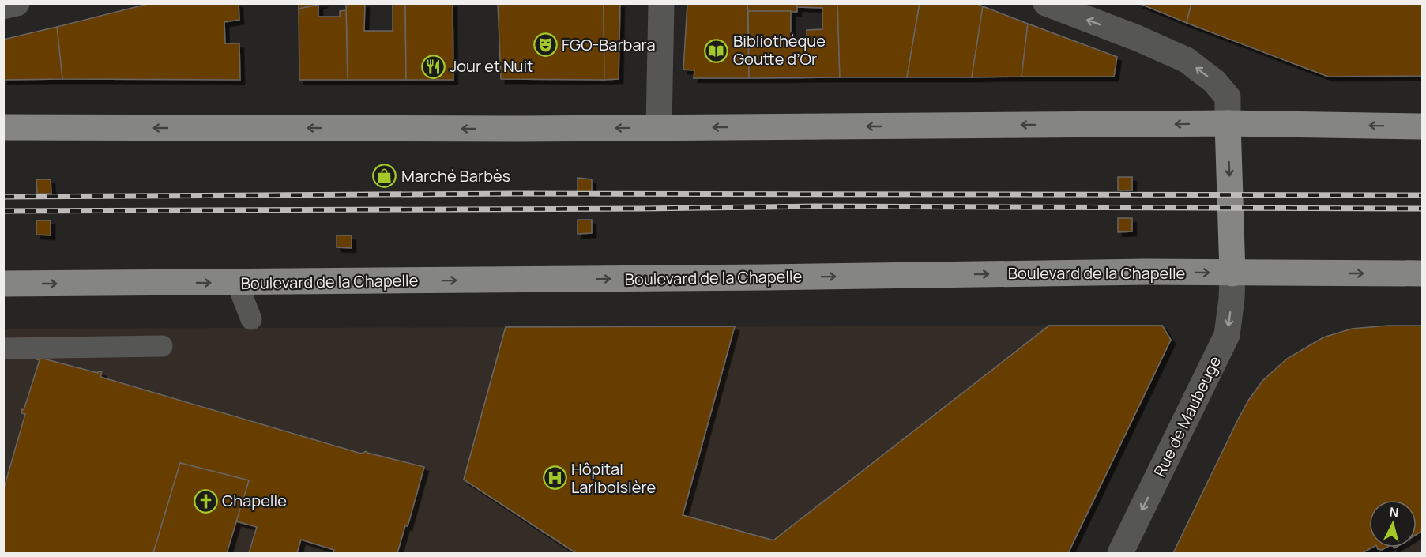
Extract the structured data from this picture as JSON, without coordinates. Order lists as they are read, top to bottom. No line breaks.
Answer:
{"streets":{"main road":["Boulevard de la Chapelle"],"street":["Rue de Maubeuge"]},"crossings":[["Boulevard de la Chapelle","Rue de Maubeuge"]],"one_way":["Rue de Maubeuge"],"places":{"theatre":["FGO-Barbara"],"library":["Bibliothèque Goutte d’Or"],"restaurant":["Jour et Nuit"],"shop":["Marché Barbès"],"hospital":["Hôpital Lariboisière"],"church":["Chapelle"]},"north":"top"}
